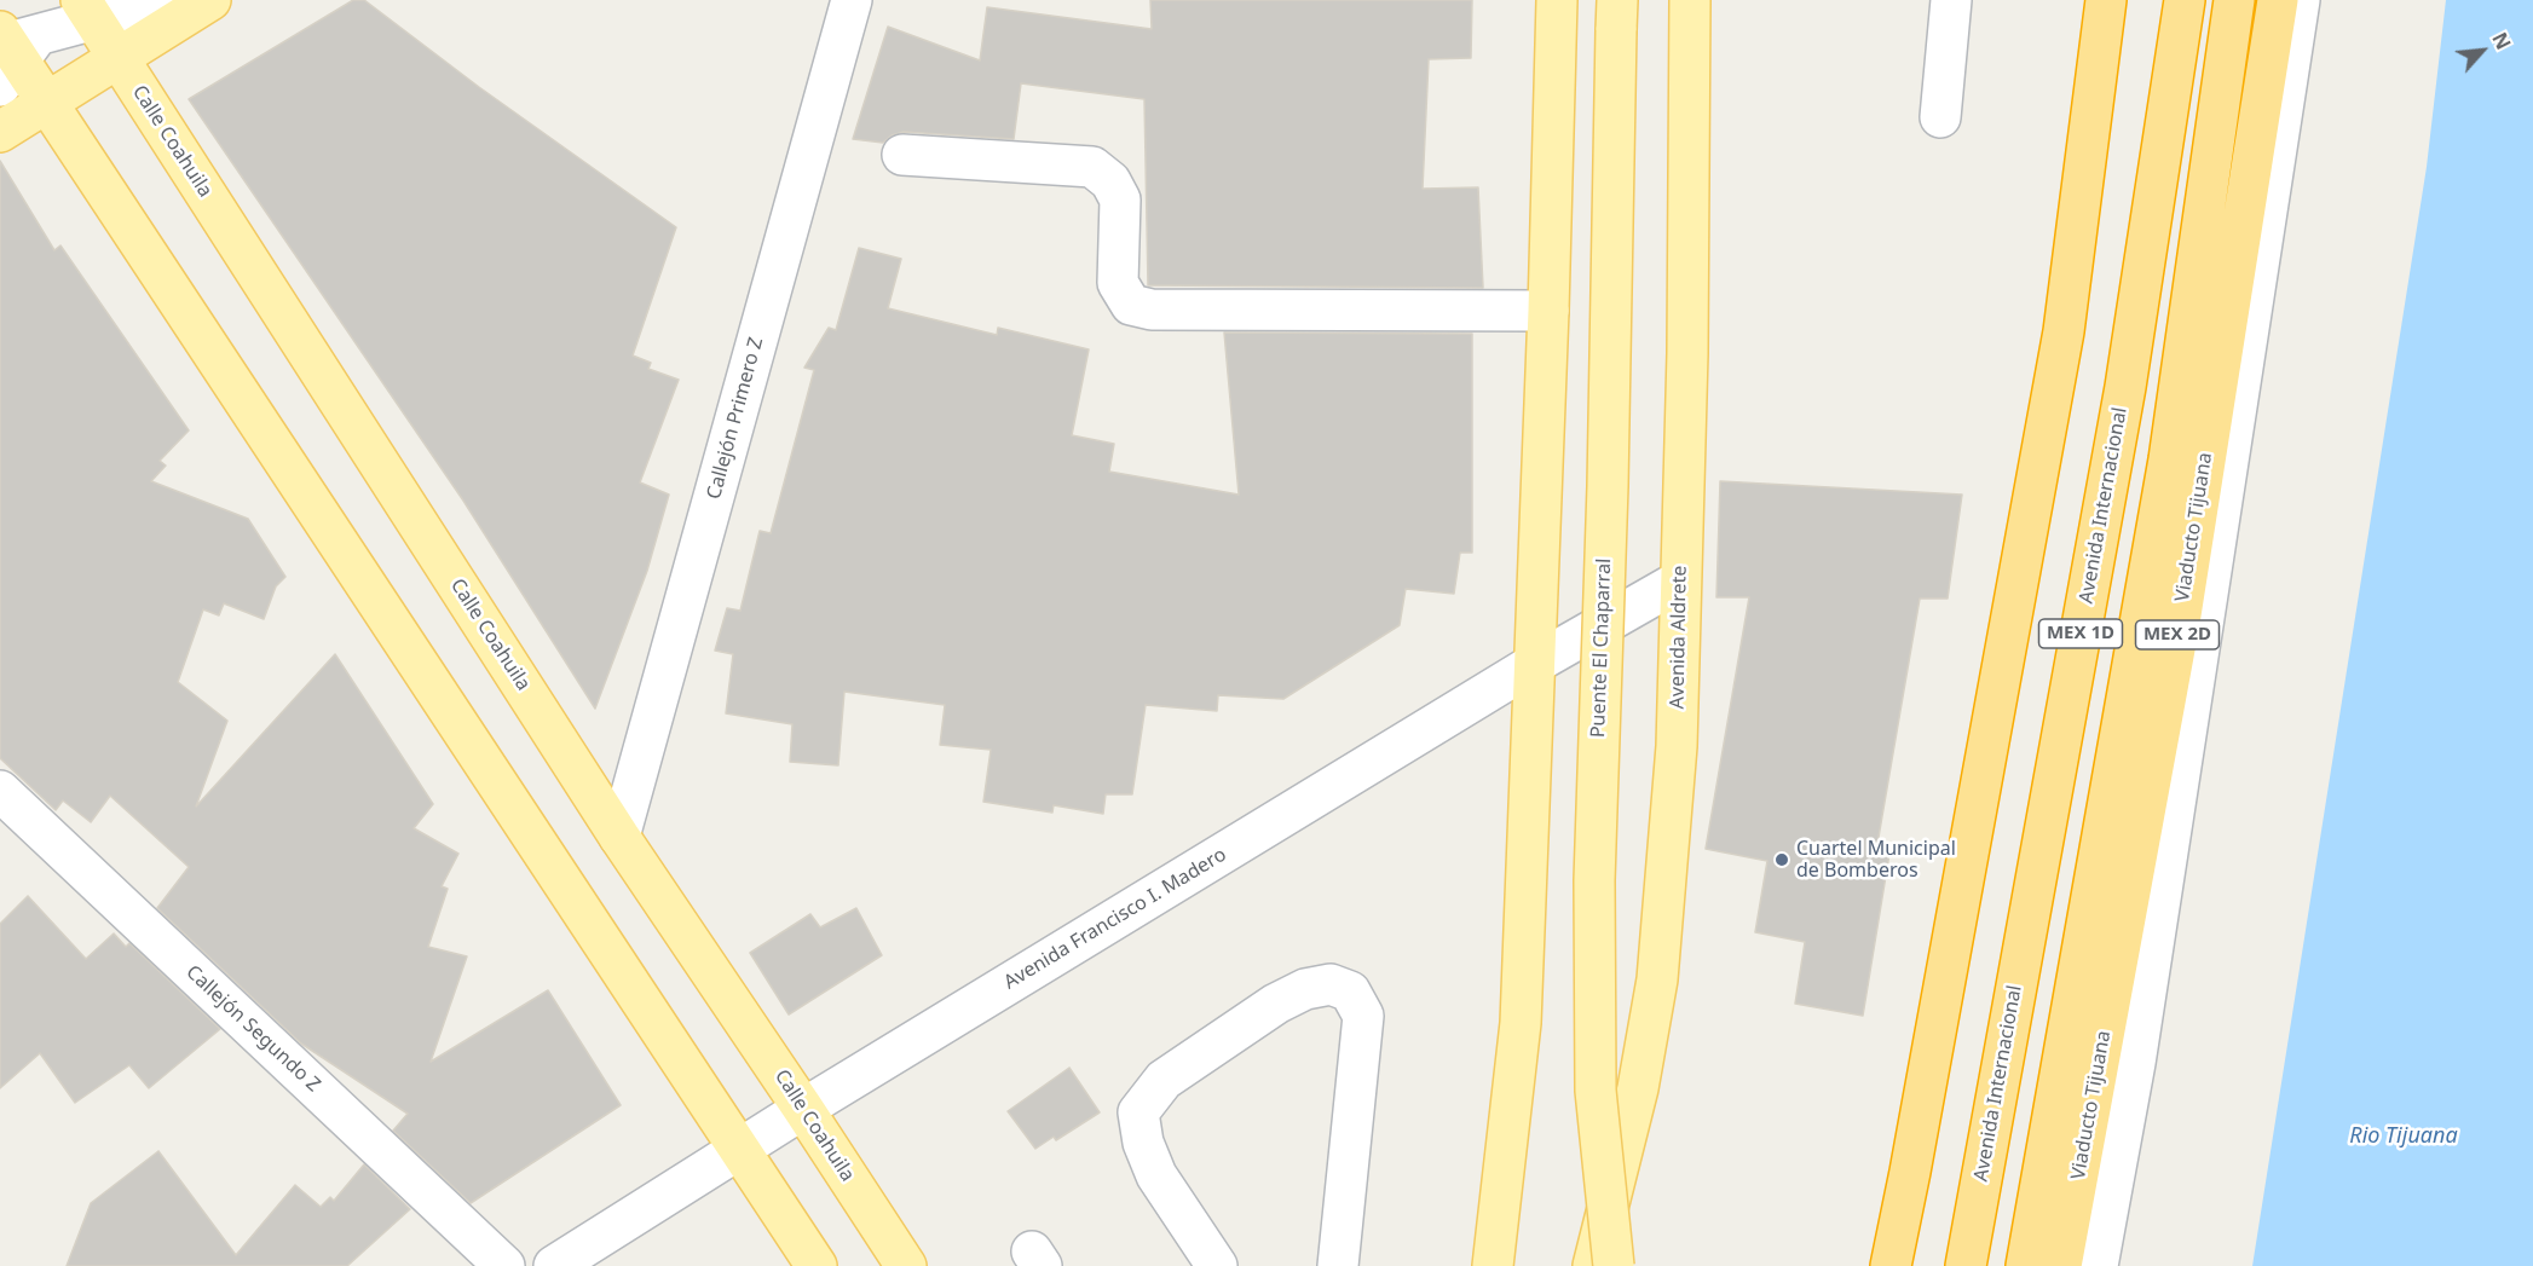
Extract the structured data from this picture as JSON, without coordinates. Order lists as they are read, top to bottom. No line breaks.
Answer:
{"streets":{"highway":["Avenida Internacional","Viaducto Tijuana","MEX 1D","MEX 2D"],"main road":["Calle Coahuila","Avenida Aldrete","Puente El Chaparral"],"street":["Callejón Primero Z","Avenida Francisco I. Madero","Callejón Segundo Z"]},"crossings":[["Calle Coahuila","Callejón Primero Z"],["Calle Coahuila","Avenida Francisco I. Madero"],["Avenida Aldrete","Avenida Francisco I. Madero"]],"water":["Rio Tijuana"],"places":["Cuartel Municipal de Bomberos"],"north":"top right"}
